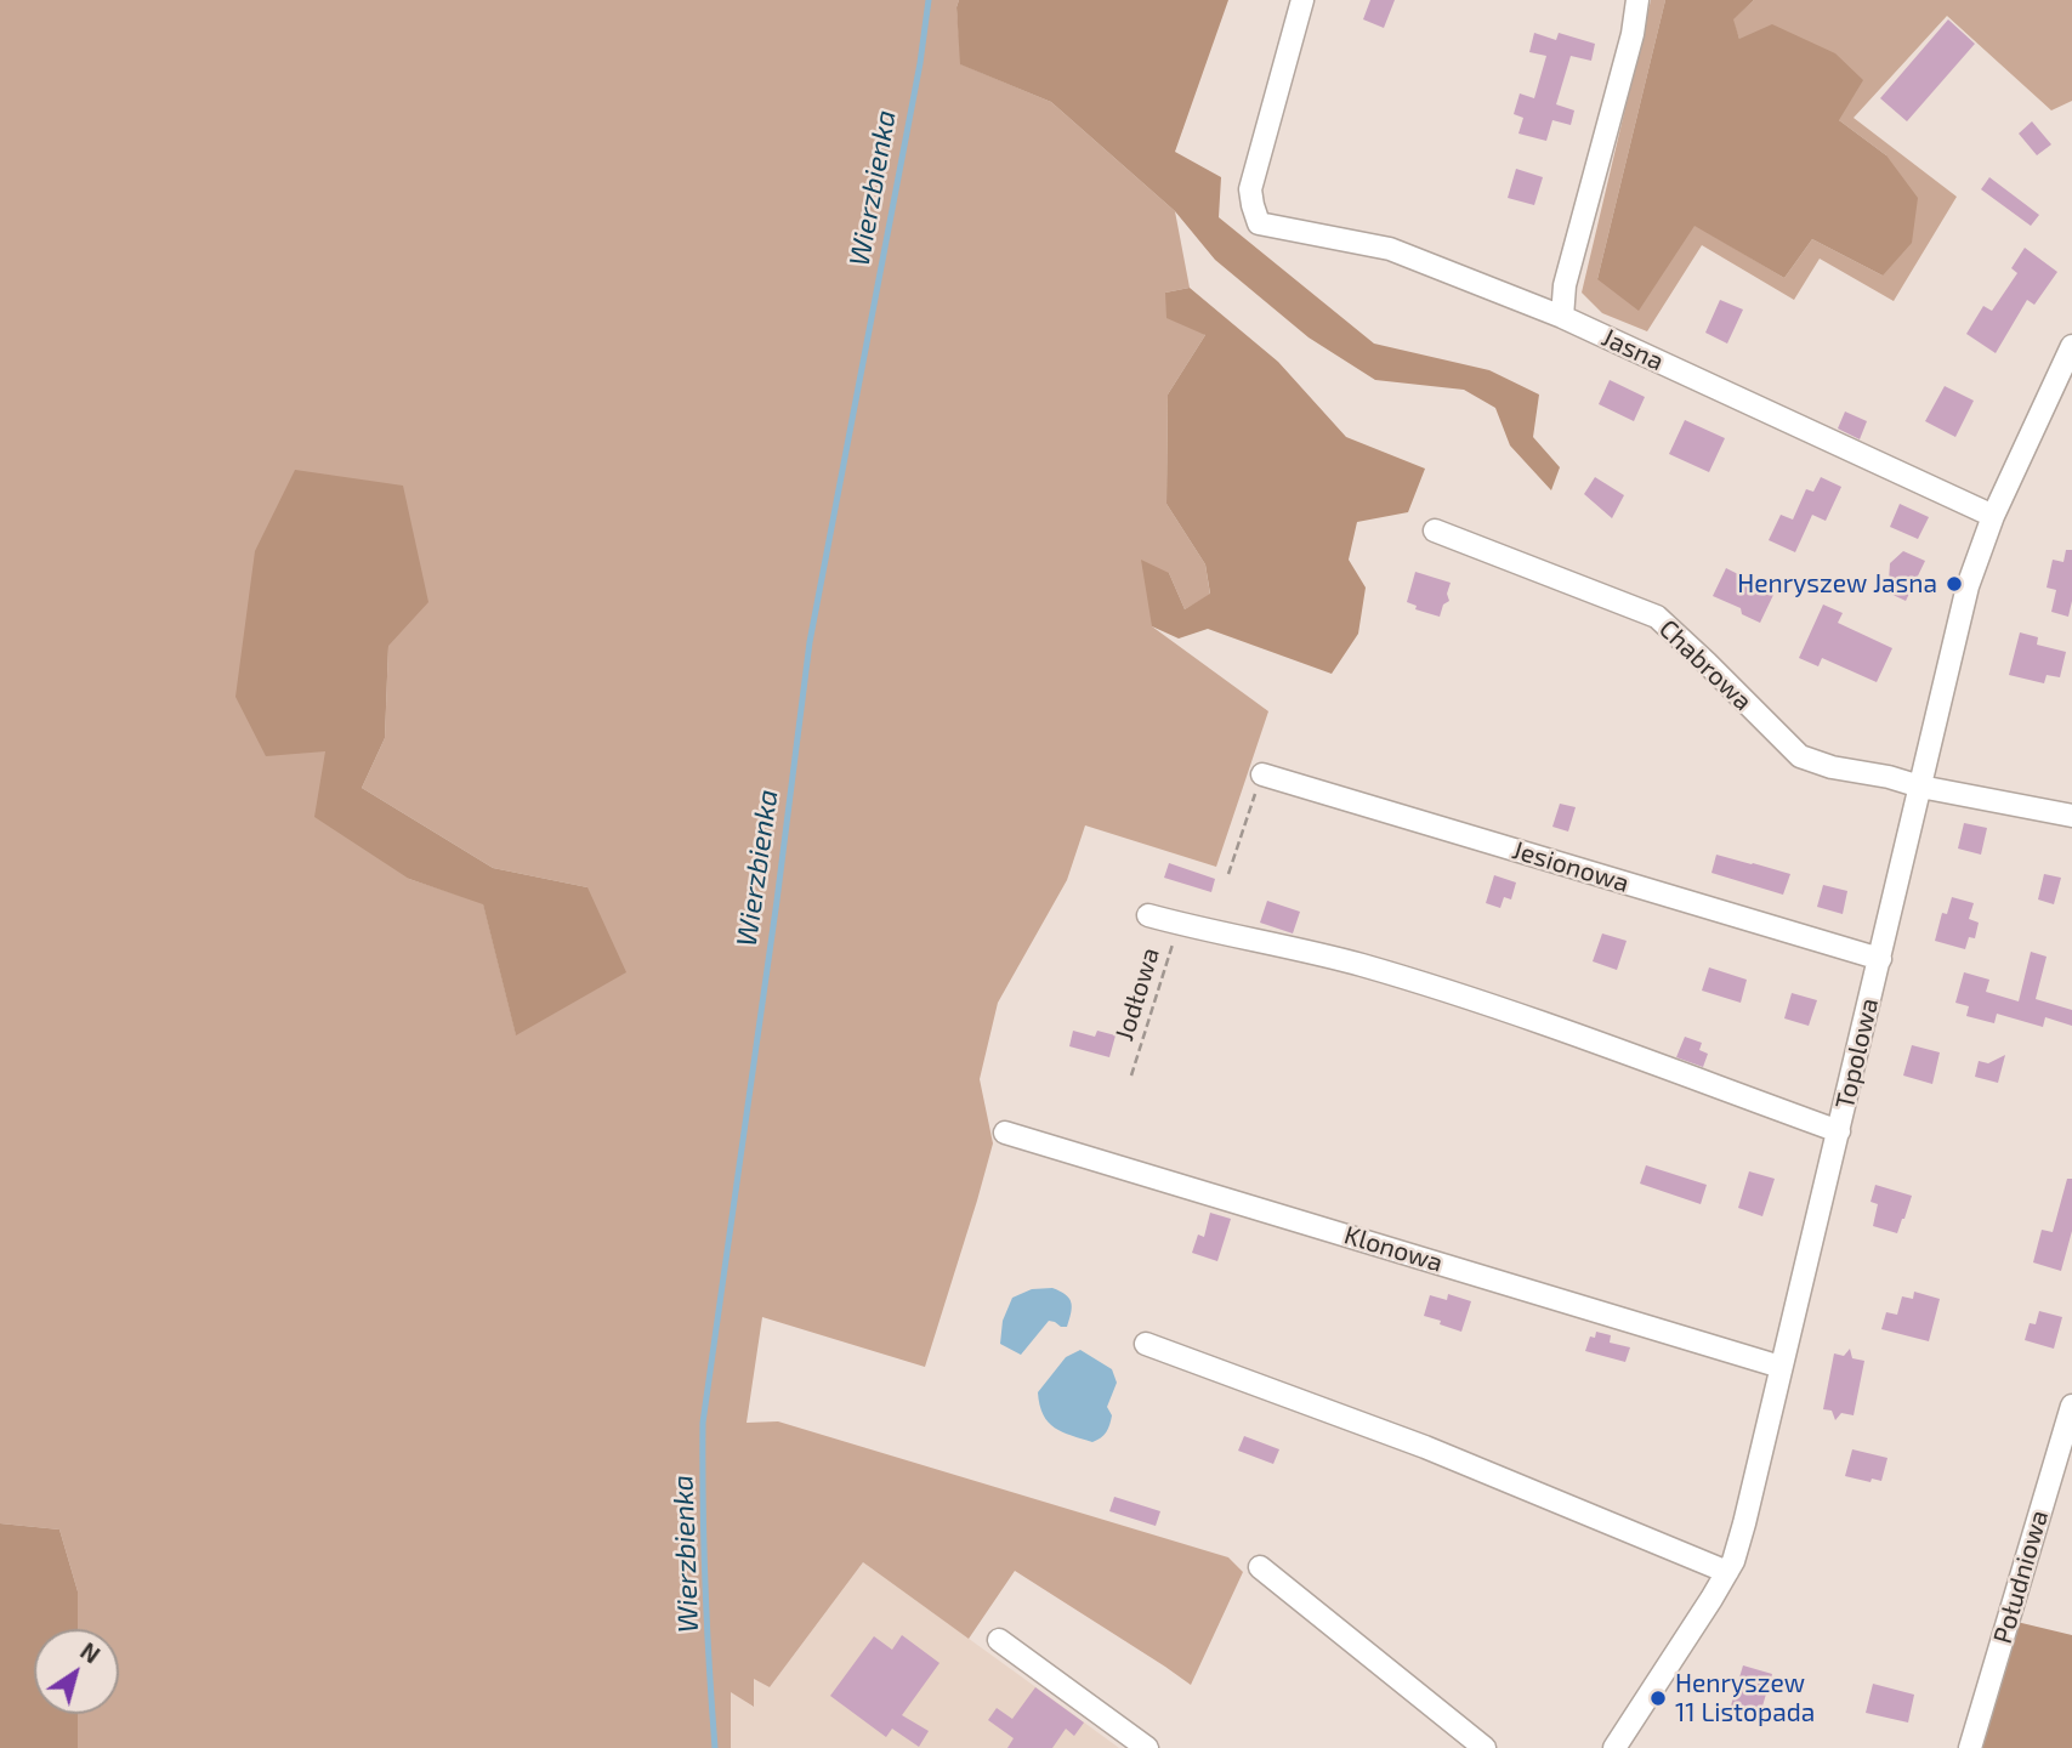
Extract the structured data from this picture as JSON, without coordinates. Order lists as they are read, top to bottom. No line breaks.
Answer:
{"streets":{"street":["Jasna","Chabrowa","Jesionowa","Topolowa","Klonowa","Południowa"],"path":["Jodłowa"]},"crossings":[["Jasna","Topolowa"],["Chabrowa","Topolowa"],["Jesionowa","Topolowa"],["Topolowa","Klonowa"]],"water":["Wierzbienka"],"places":["Henryszew Jasna","Henryszew 11 Listopada"],"north":"top right"}
